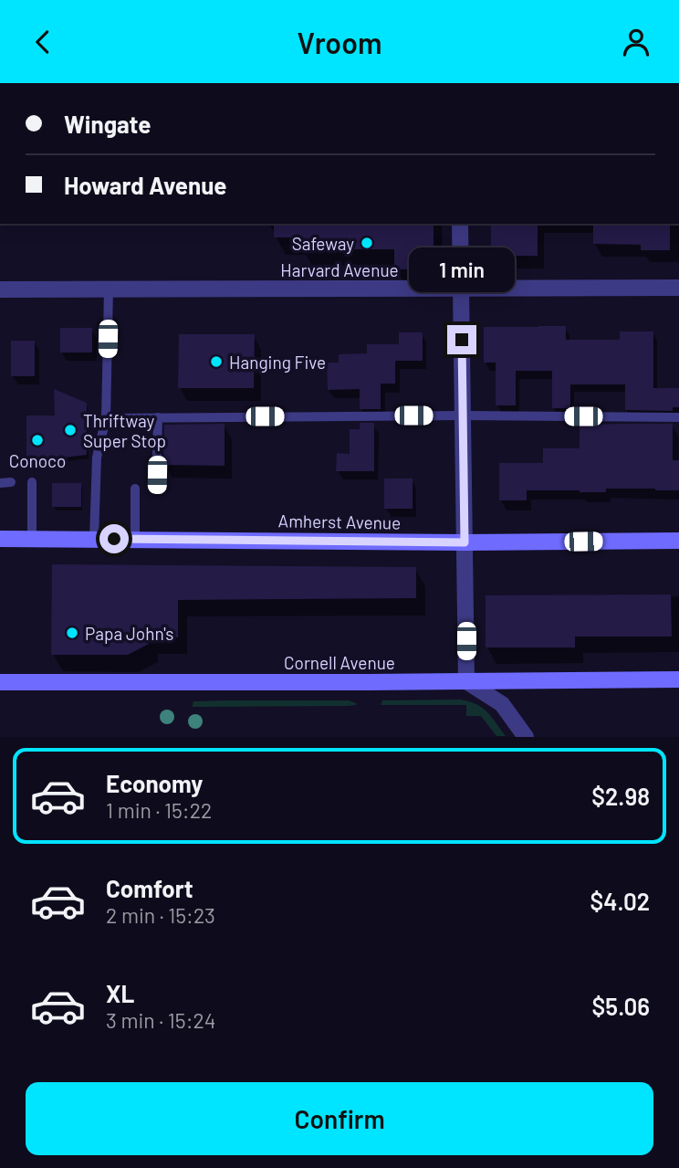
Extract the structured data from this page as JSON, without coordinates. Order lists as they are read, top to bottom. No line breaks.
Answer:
{"streets":{"street":["Harvard Avenue","Amherst Avenue","Cornell Avenue"]},"places":["Safeway","Hanging Five","Thriftway Super Stop","Conoco","Papa John's"],"page":{"header":"Vroom","banner":["Wingate","Howard Avenue"],"bubble":"1 min","list":[{"name":"Economy","note":"1 min · 15:22","value":"$2.98"},{"name":"Comfort","note":"2 min · 15:23","value":"$4.02"},{"name":"XL","note":"3 min · 15:24","value":"$5.06"}],"buttons":"Confirm"}}
